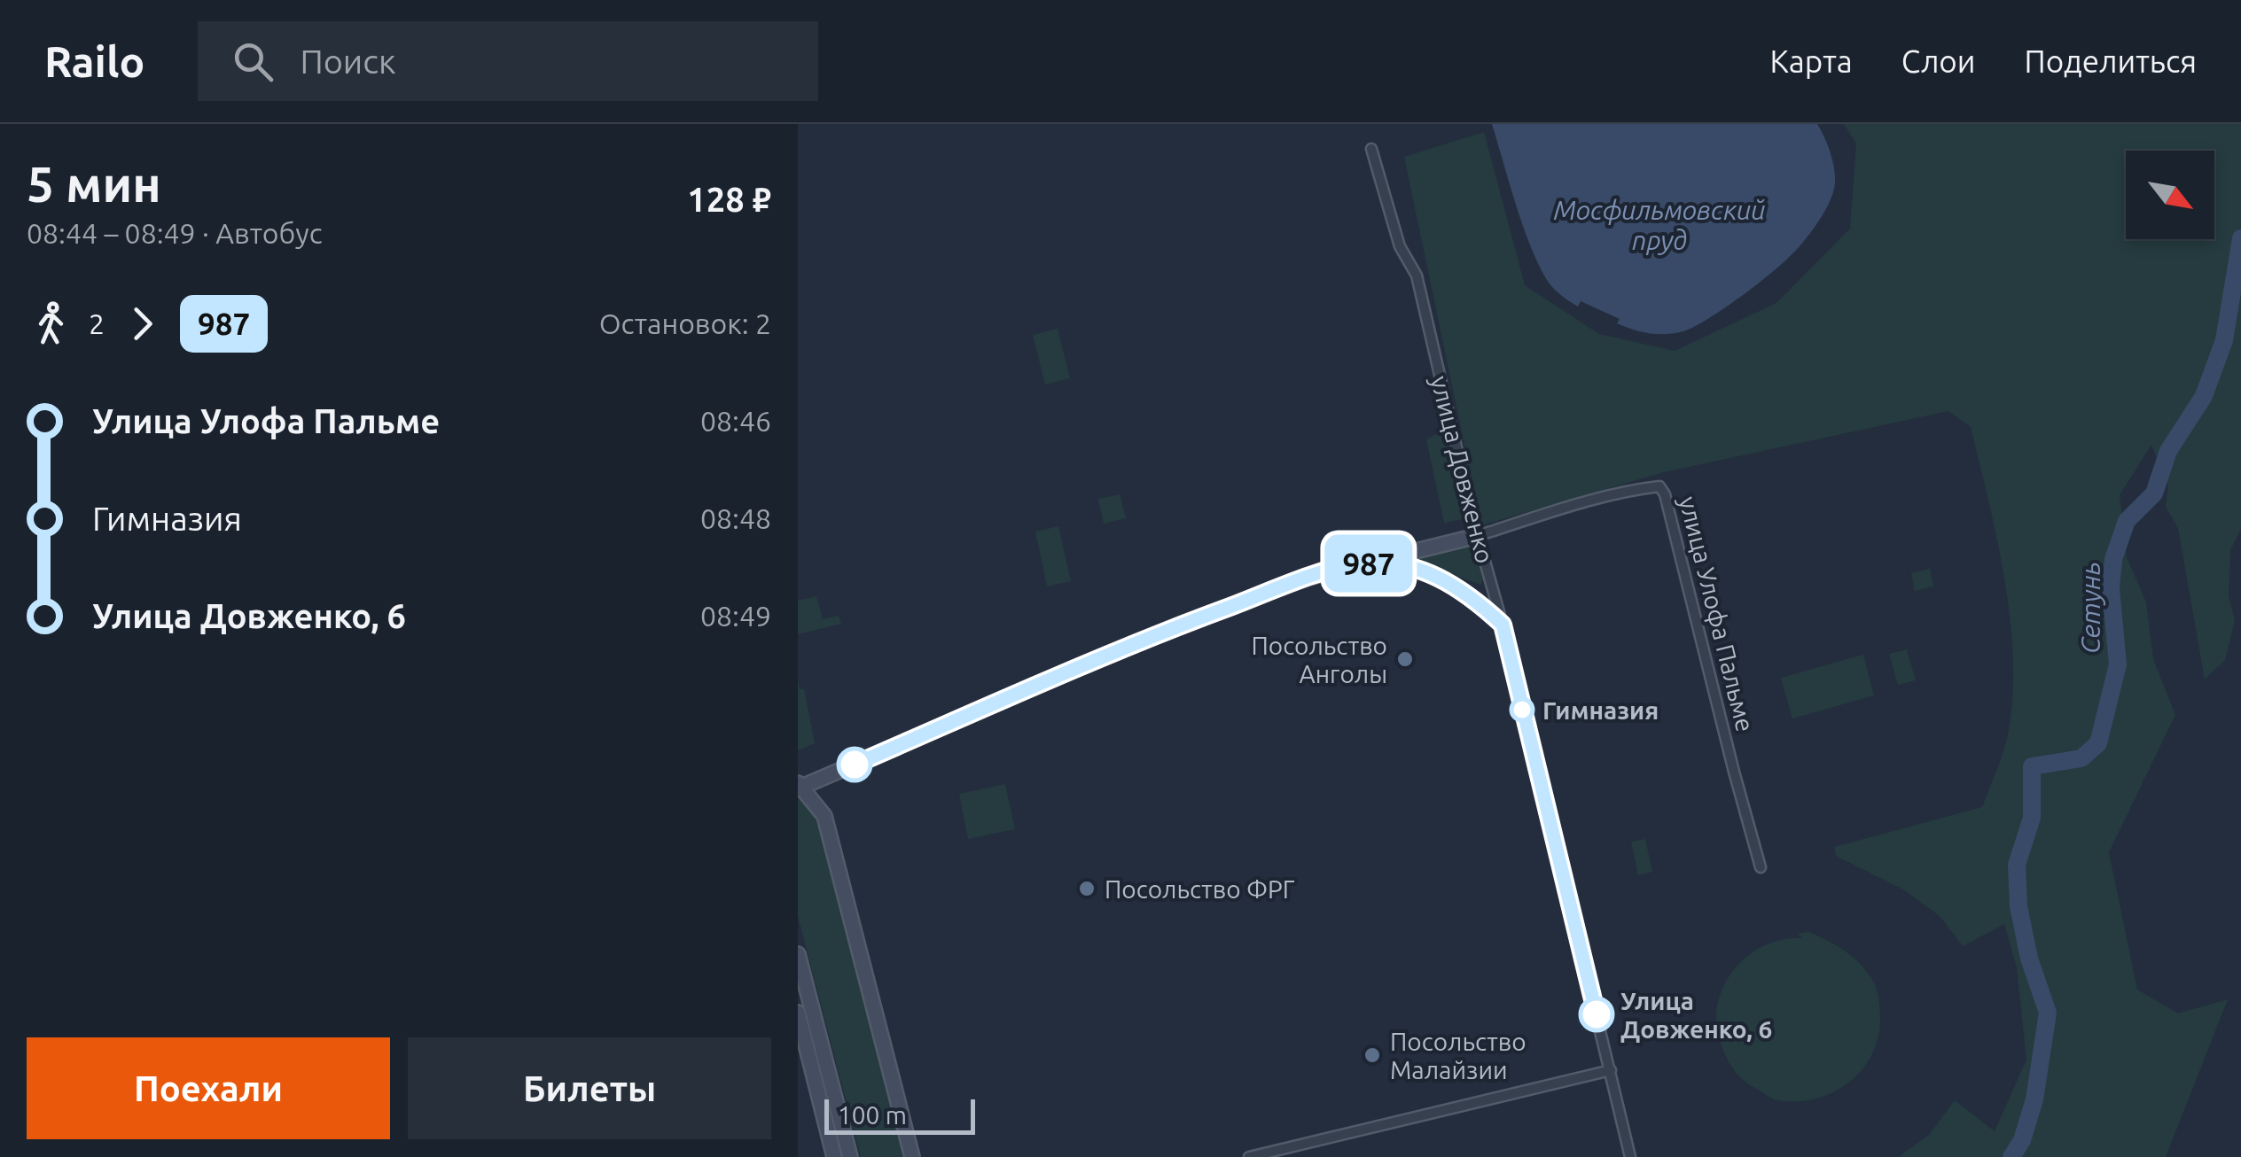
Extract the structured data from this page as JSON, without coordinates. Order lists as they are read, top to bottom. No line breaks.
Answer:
{"streets":{"street":["улица Довженко","улица Улофа Пальме"]},"crossings":[["улица Довженко","улица Улофа Пальме"]],"water":["Мосфильмовский пруд","Сетунь"],"places":["Посольство Анголы","Гимназия","Посольство ФРГ","Улица Довженко, 6","Посольство Малайзии"],"lines":["bus line 987"],"scale_bar":"100 m","north":"bottom right","page":{"header":"Railo","search":"Поиск","nav":["Карта","Слои","Поделиться"],"heading":["5 мин","08:44 – 08:49 · Автобус","128 ₽"],"on_map":"987","legs":["2","987","Остановок: 2"],"list":[{"name":"Улица Улофа Пальме","value":"08:46"},{"name":"Гимназия","value":"08:48"},{"name":"Улица Довженко, 6","value":"08:49"}],"buttons":["Поехали","Билеты"],"scale":"100 m"}}
